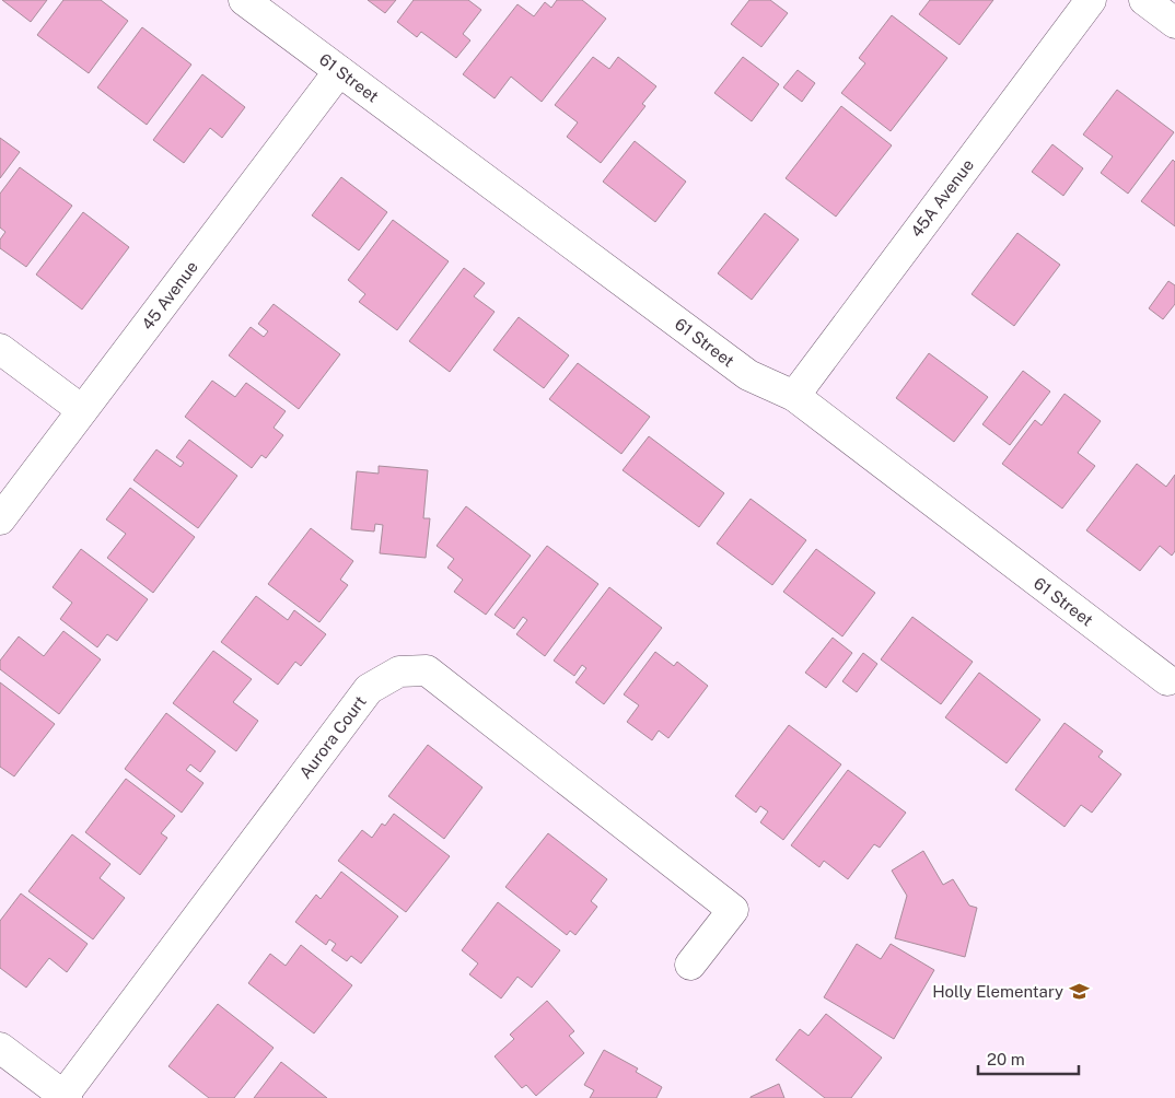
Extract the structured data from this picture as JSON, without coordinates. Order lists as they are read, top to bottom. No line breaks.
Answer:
{"streets":{"street":["61 Street","45A Avenue","45 Avenue","Aurora Court"]},"crossings":[["61 Street","45A Avenue"],["61 Street","45 Avenue"]],"places":{"school or university":["Holly Elementary"]},"scale_bar":"20 m"}
